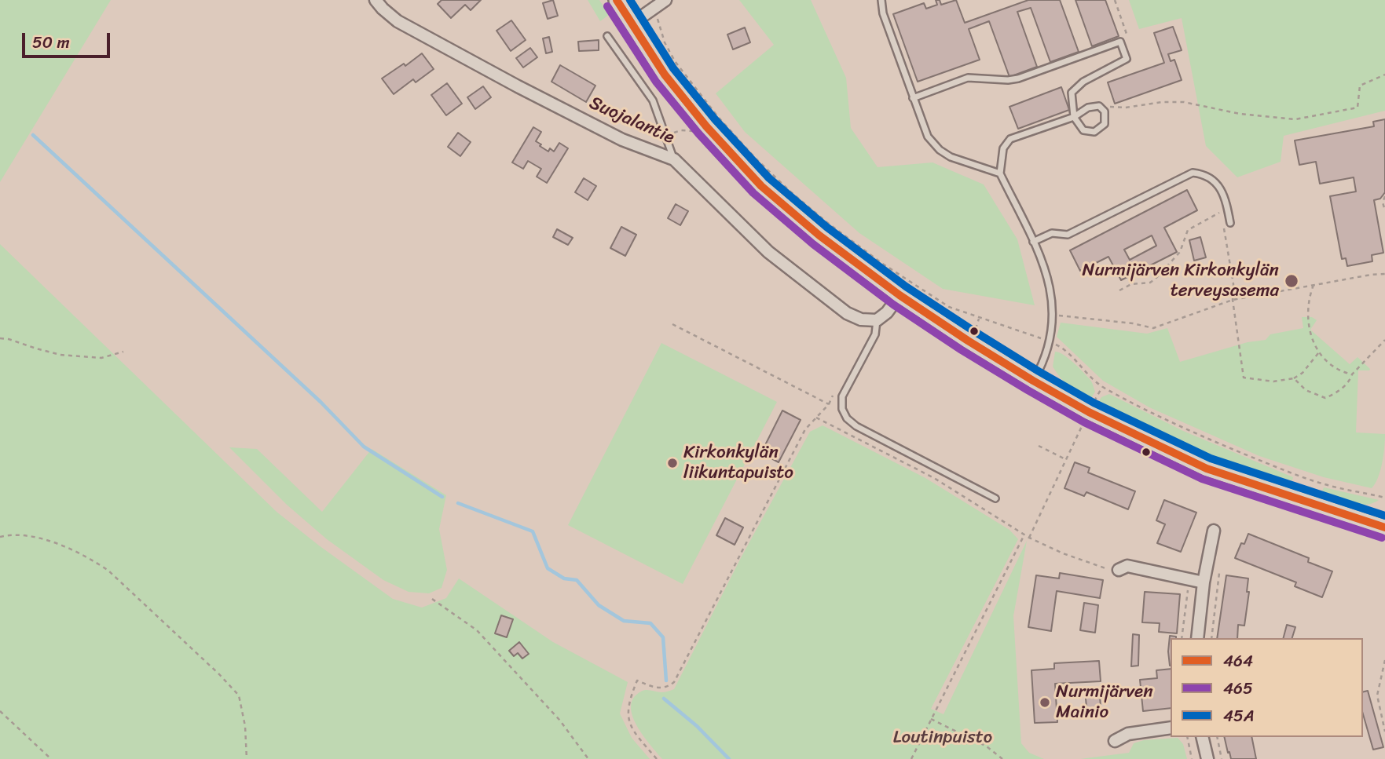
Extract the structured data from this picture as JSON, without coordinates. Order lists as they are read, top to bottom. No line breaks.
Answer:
{"streets":{"street":["Suojalantie"]},"parks":["Loutinpuisto"],"places":["Nurmijärven Kirkonkylän terveysasema","Kirkonkylän liikuntapuisto","Nurmijärven Mainio"],"lines":["transit line 464","transit line 45A","transit line 465"],"legend":["464","465","45A"],"scale_bar":"50 m"}
